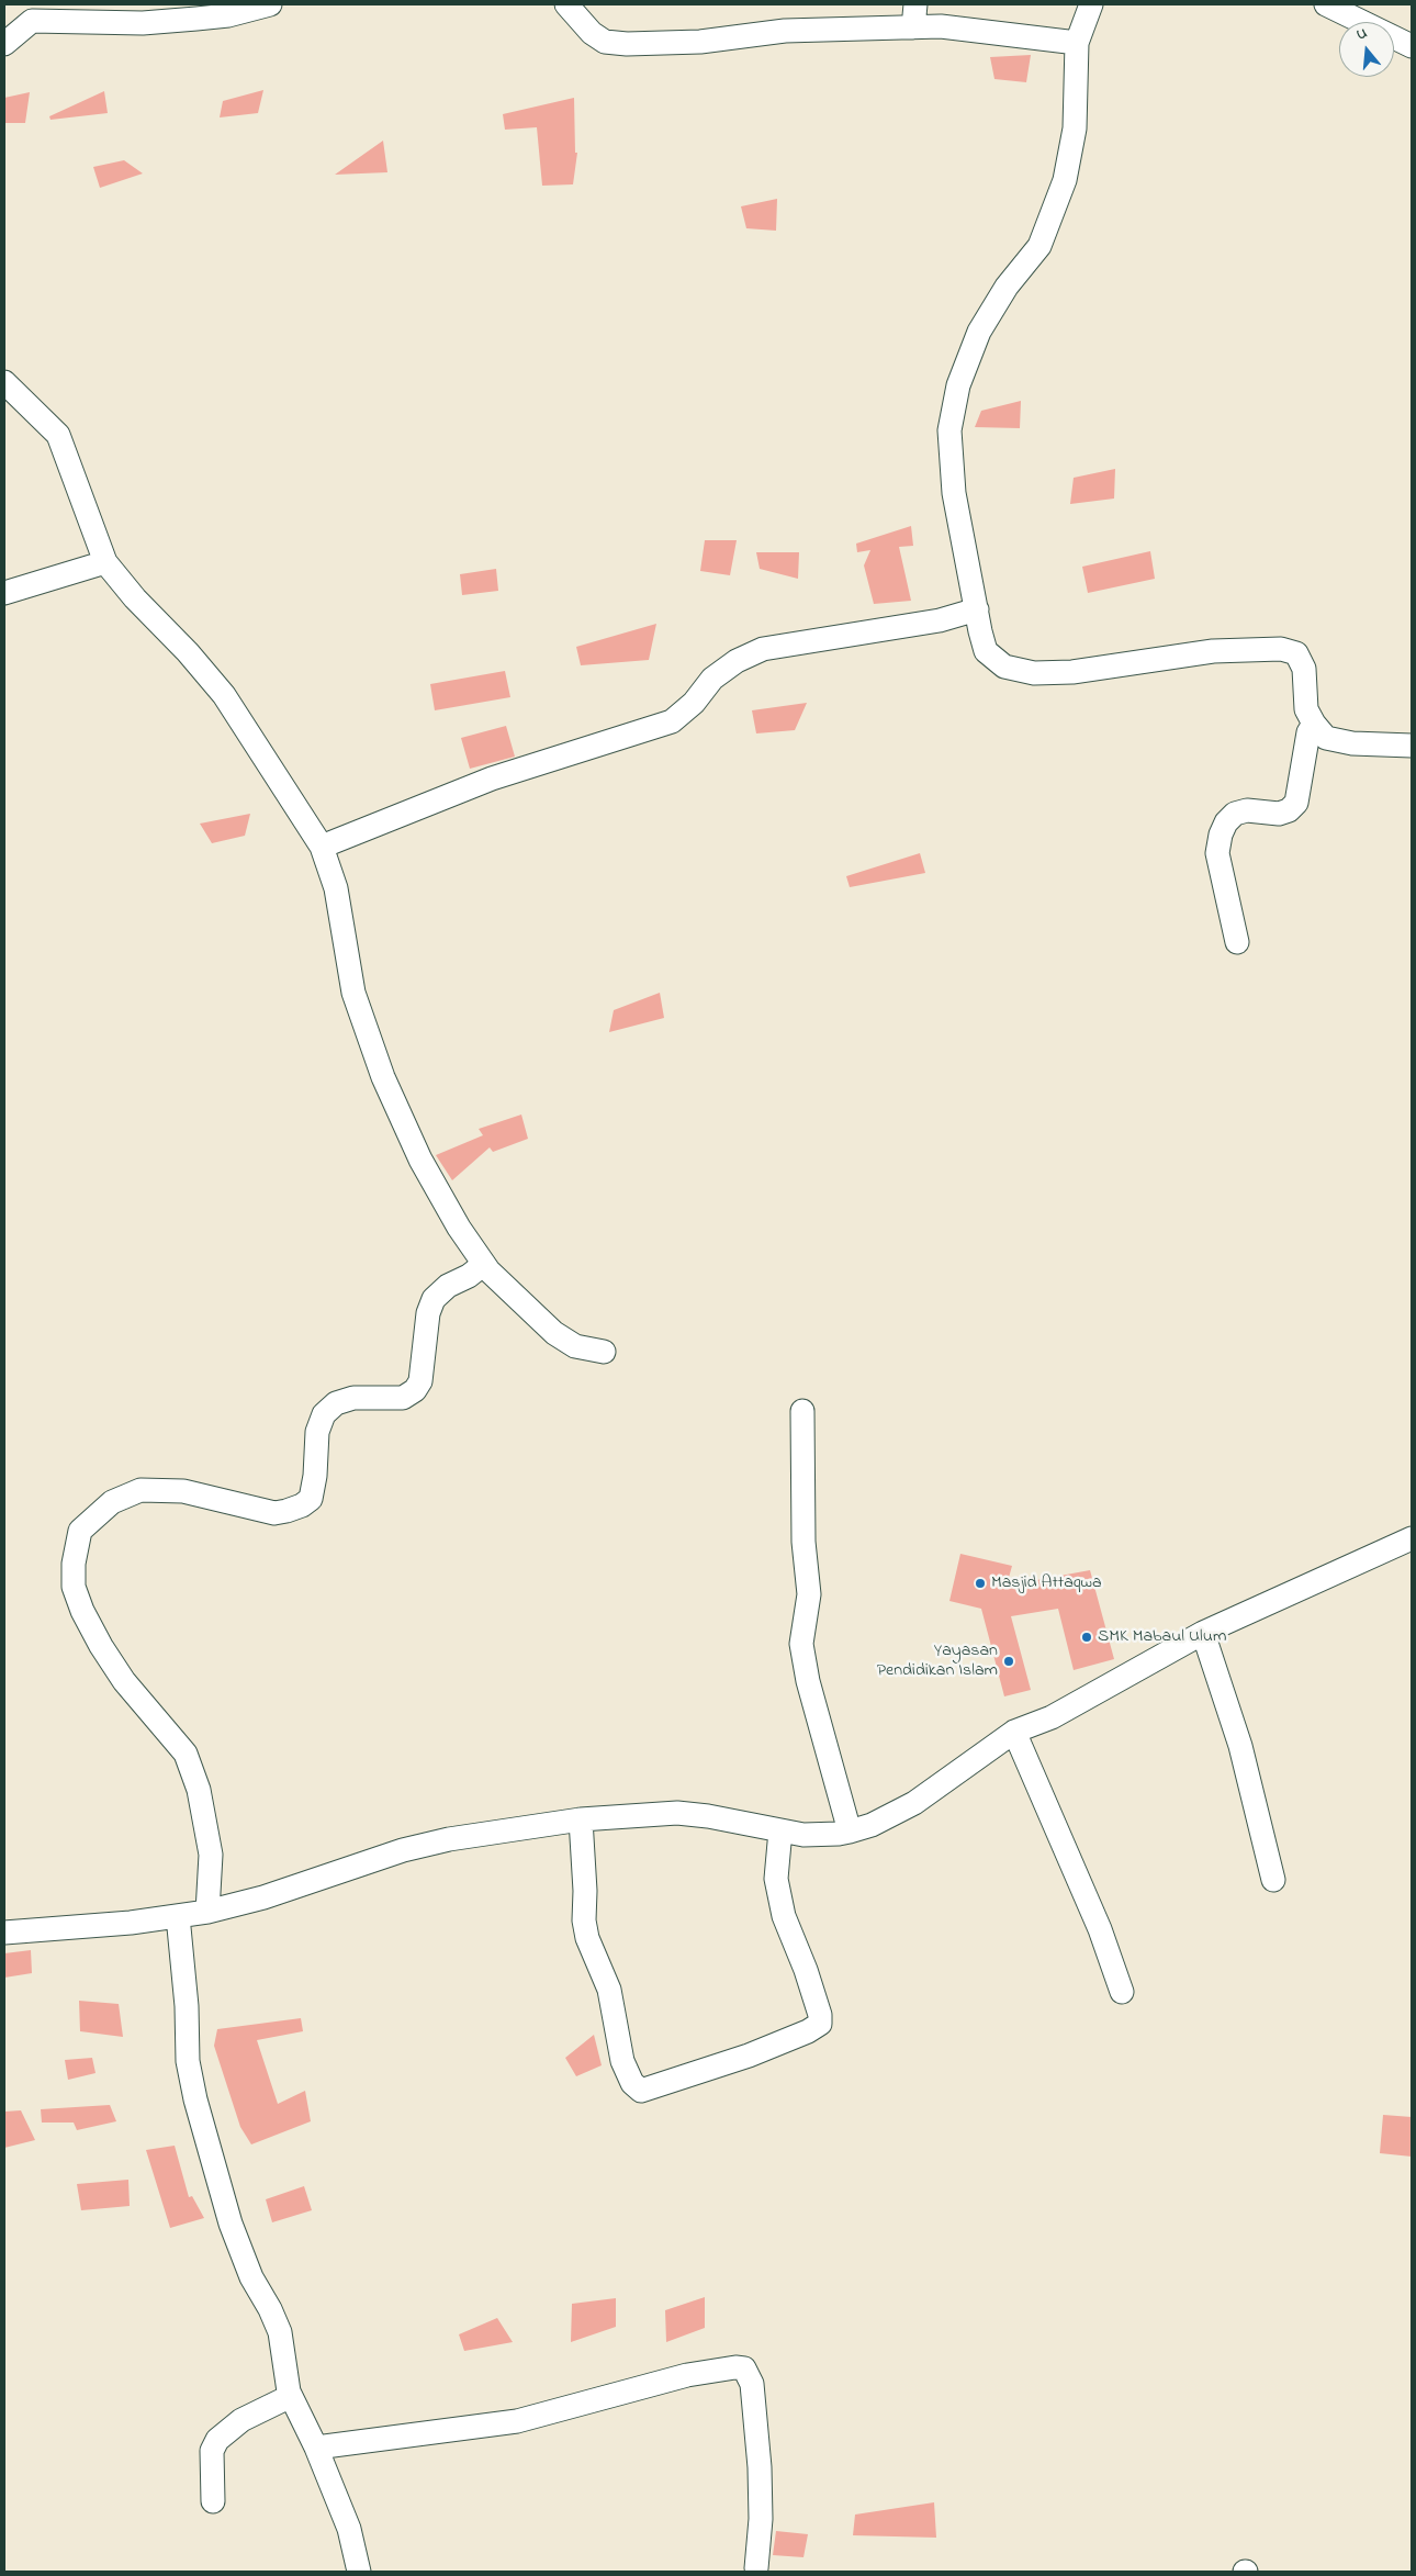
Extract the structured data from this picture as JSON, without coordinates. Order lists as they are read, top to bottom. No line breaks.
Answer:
{"places":["Masjid Attaqwa","SMK Mabaul Ulum","Yayasan Pendidikan Islam"],"north":"top"}
